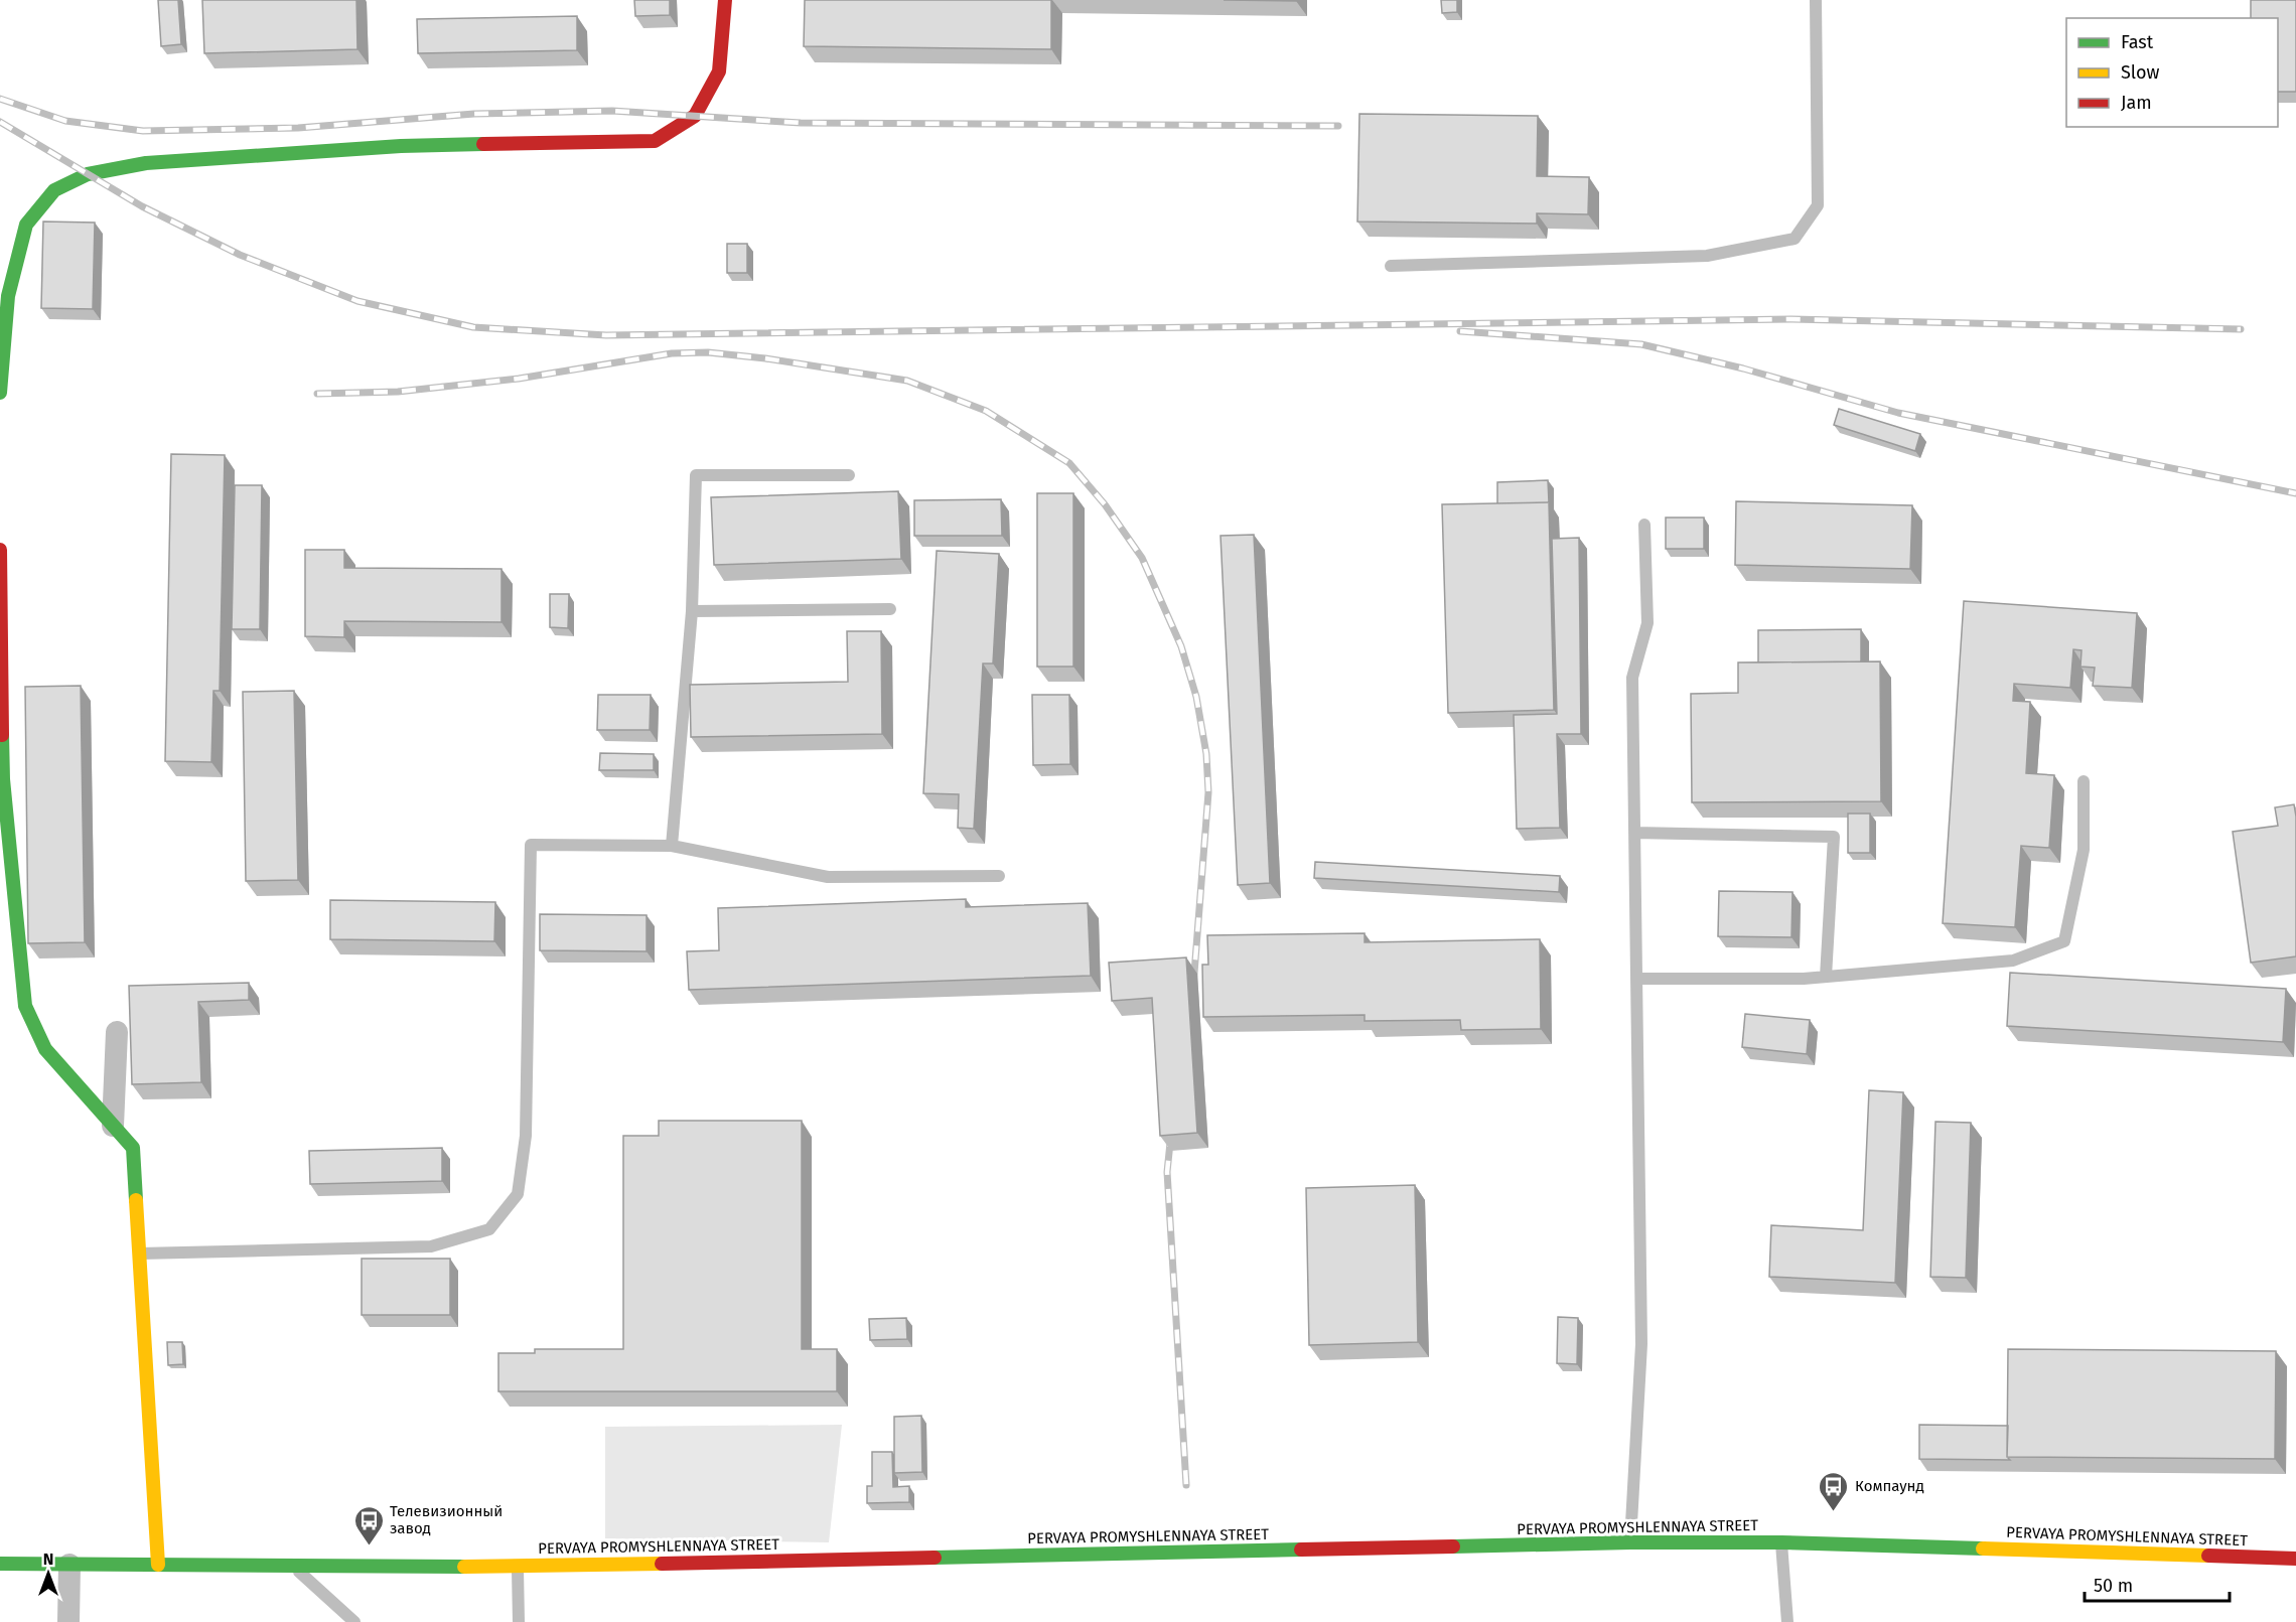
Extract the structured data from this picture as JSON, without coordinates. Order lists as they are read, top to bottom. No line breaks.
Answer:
{"streets":{"street":["PERVAYA PROMYSHLENNAYA STREET"]},"places":{"bus stop":["Компаунд","Телевизионный завод"]},"legend":["Fast","Slow","Jam"],"scale_bar":"50 m","north":"top"}
